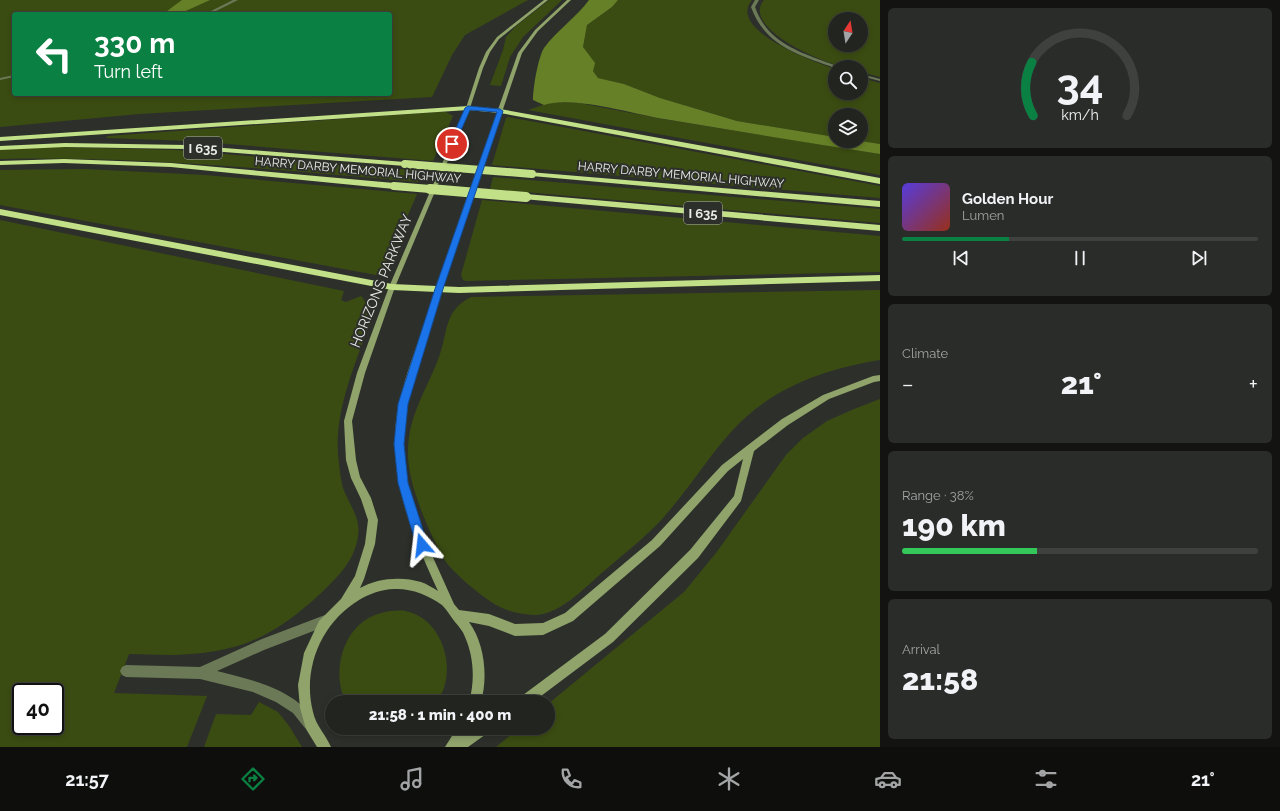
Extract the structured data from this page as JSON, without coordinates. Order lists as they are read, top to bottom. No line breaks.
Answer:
{"streets":{"highway":["I 635","HARRY DARBY MEMORIAL HIGHWAY"],"main road":["HORIZONS PARKWAY"]},"north":"top","page":{"turn":["330 m","Turn left"],"song":["Golden Hour","Lumen"],"tile":["Climate",["Range · 38%","190 km"],["Arrival","21:58"]],"heat":["−","21°","+"],"limit":"40","trip":"21:58 · 1 min · 400 m","tabs":["21:57","21°"],"gauge":["34","km/h"]}}
